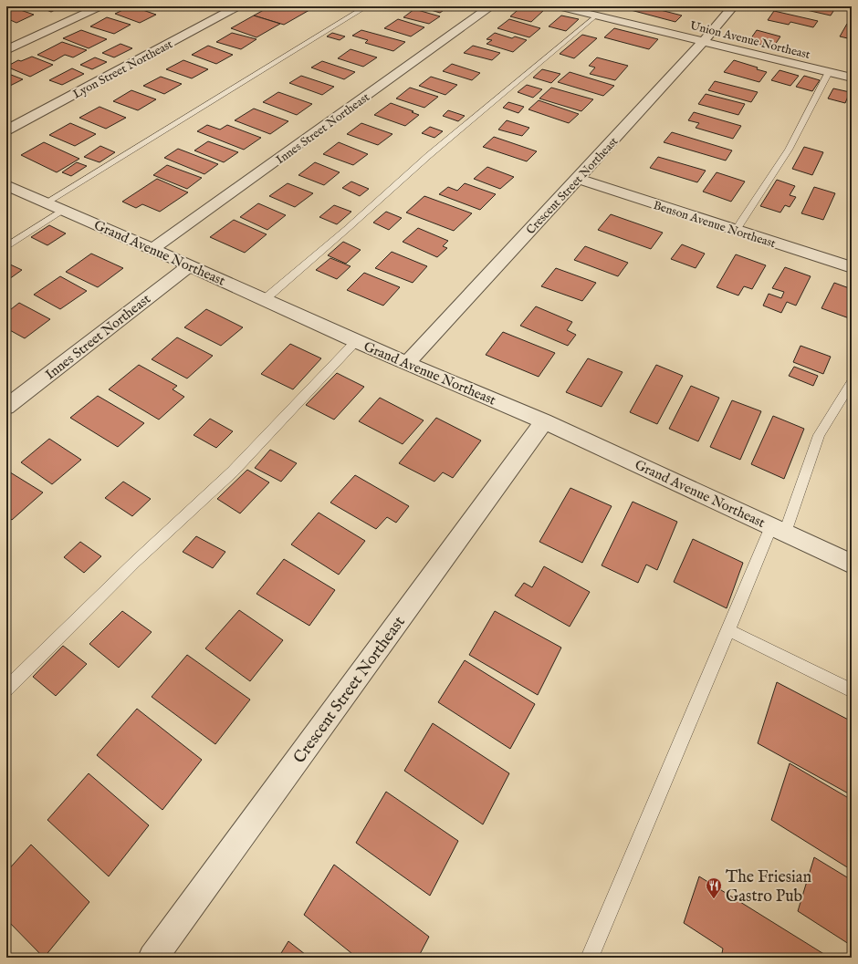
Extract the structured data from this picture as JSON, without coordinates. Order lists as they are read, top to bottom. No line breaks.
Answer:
{"streets":{"street":["Union Avenue Northeast","Lyon Street Northeast","Innes Street Northeast","Crescent Street Northeast","Benson Avenue Northeast","Grand Avenue Northeast"]},"crossings":[["Union Avenue Northeast","Crescent Street Northeast"],["Innes Street Northeast","Grand Avenue Northeast"],["Crescent Street Northeast","Benson Avenue Northeast"],["Crescent Street Northeast","Grand Avenue Northeast"]],"places":{"restaurant":["The Friesian Gastro Pub"]}}
